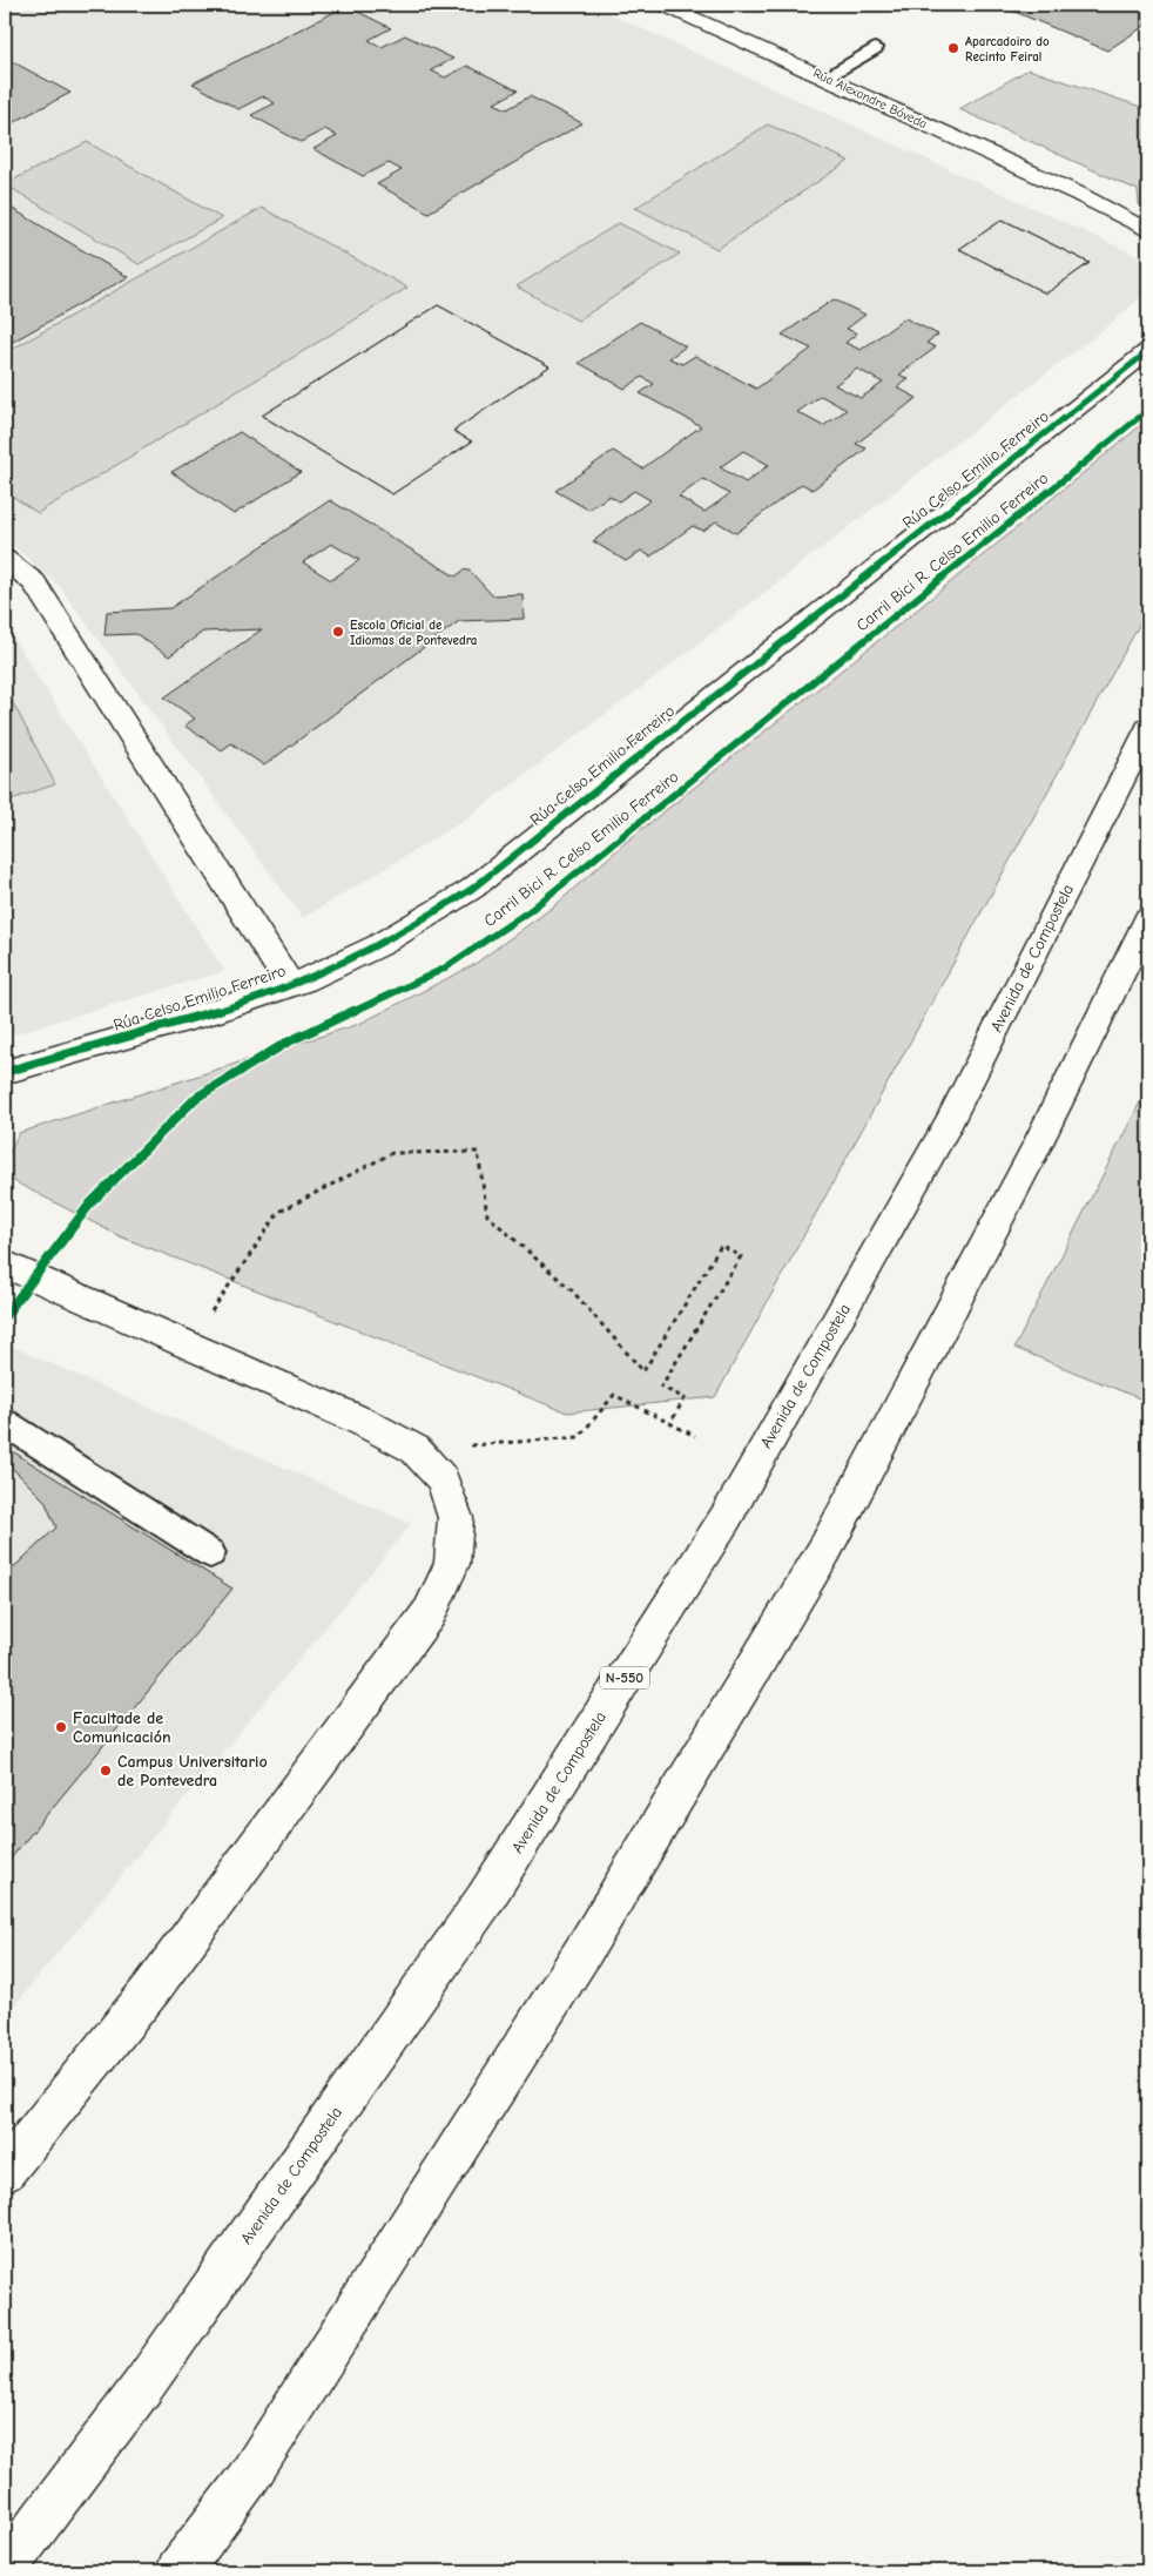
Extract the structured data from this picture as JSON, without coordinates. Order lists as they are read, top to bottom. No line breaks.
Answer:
{"streets":{"main road":["Rúa Alexandre Bóveda","Rúa Celso Emilio Ferreiro","Avenida de Compostela","N-550"],"cycle path":["Carril Bici R. Celso Emilio Ferreiro"]},"places":["Aparcadoiro do Recinto Feiral","Escola Oficial de Idiomas de Pontevedra","Facultade de Comunicación","Campus Universitario de Pontevedra"]}
